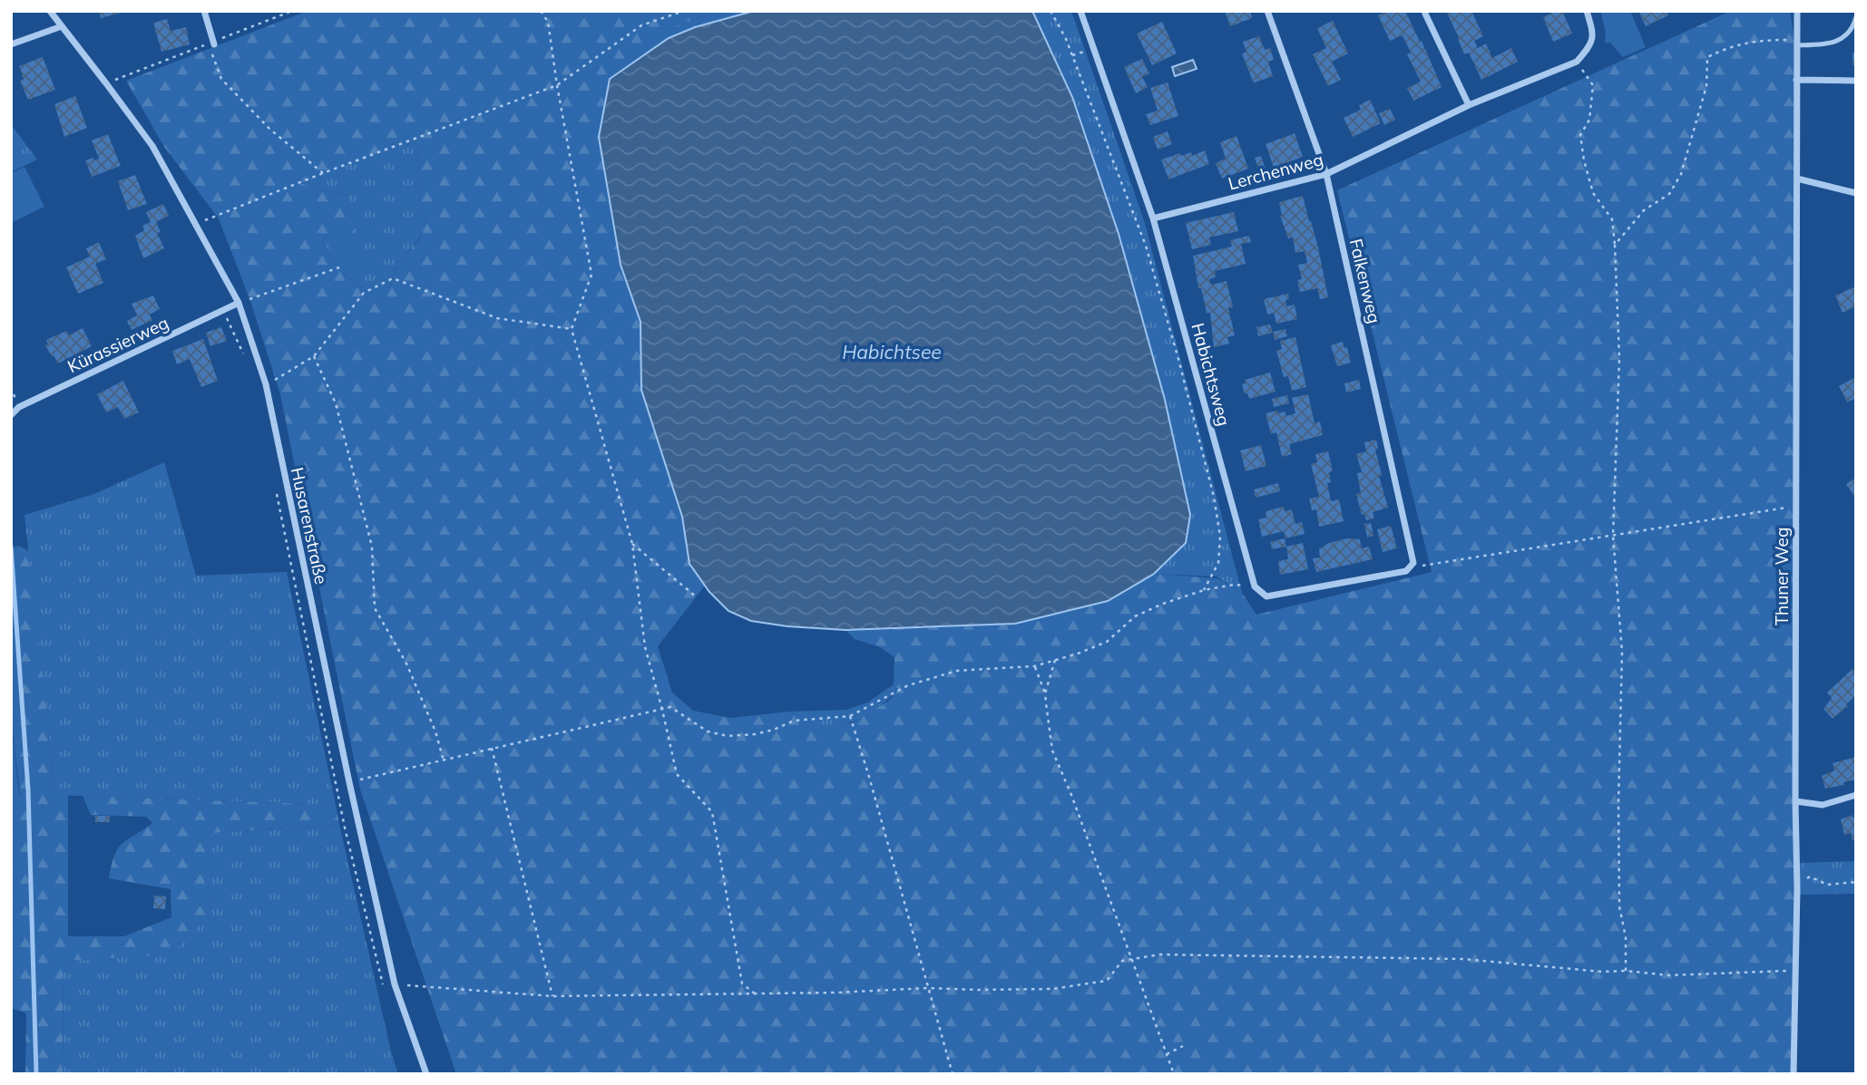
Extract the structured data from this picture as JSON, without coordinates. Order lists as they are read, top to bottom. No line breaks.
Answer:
{"streets":{"street":["Lerchenweg","Falkenweg","Kürassierweg","Habichtsweg","Husarenstraße","Thuner Weg"]},"crossings":[["Lerchenweg","Falkenweg"],["Lerchenweg","Habichtsweg"],["Kürassierweg","Husarenstraße"]],"water":["Habichtsee"]}
